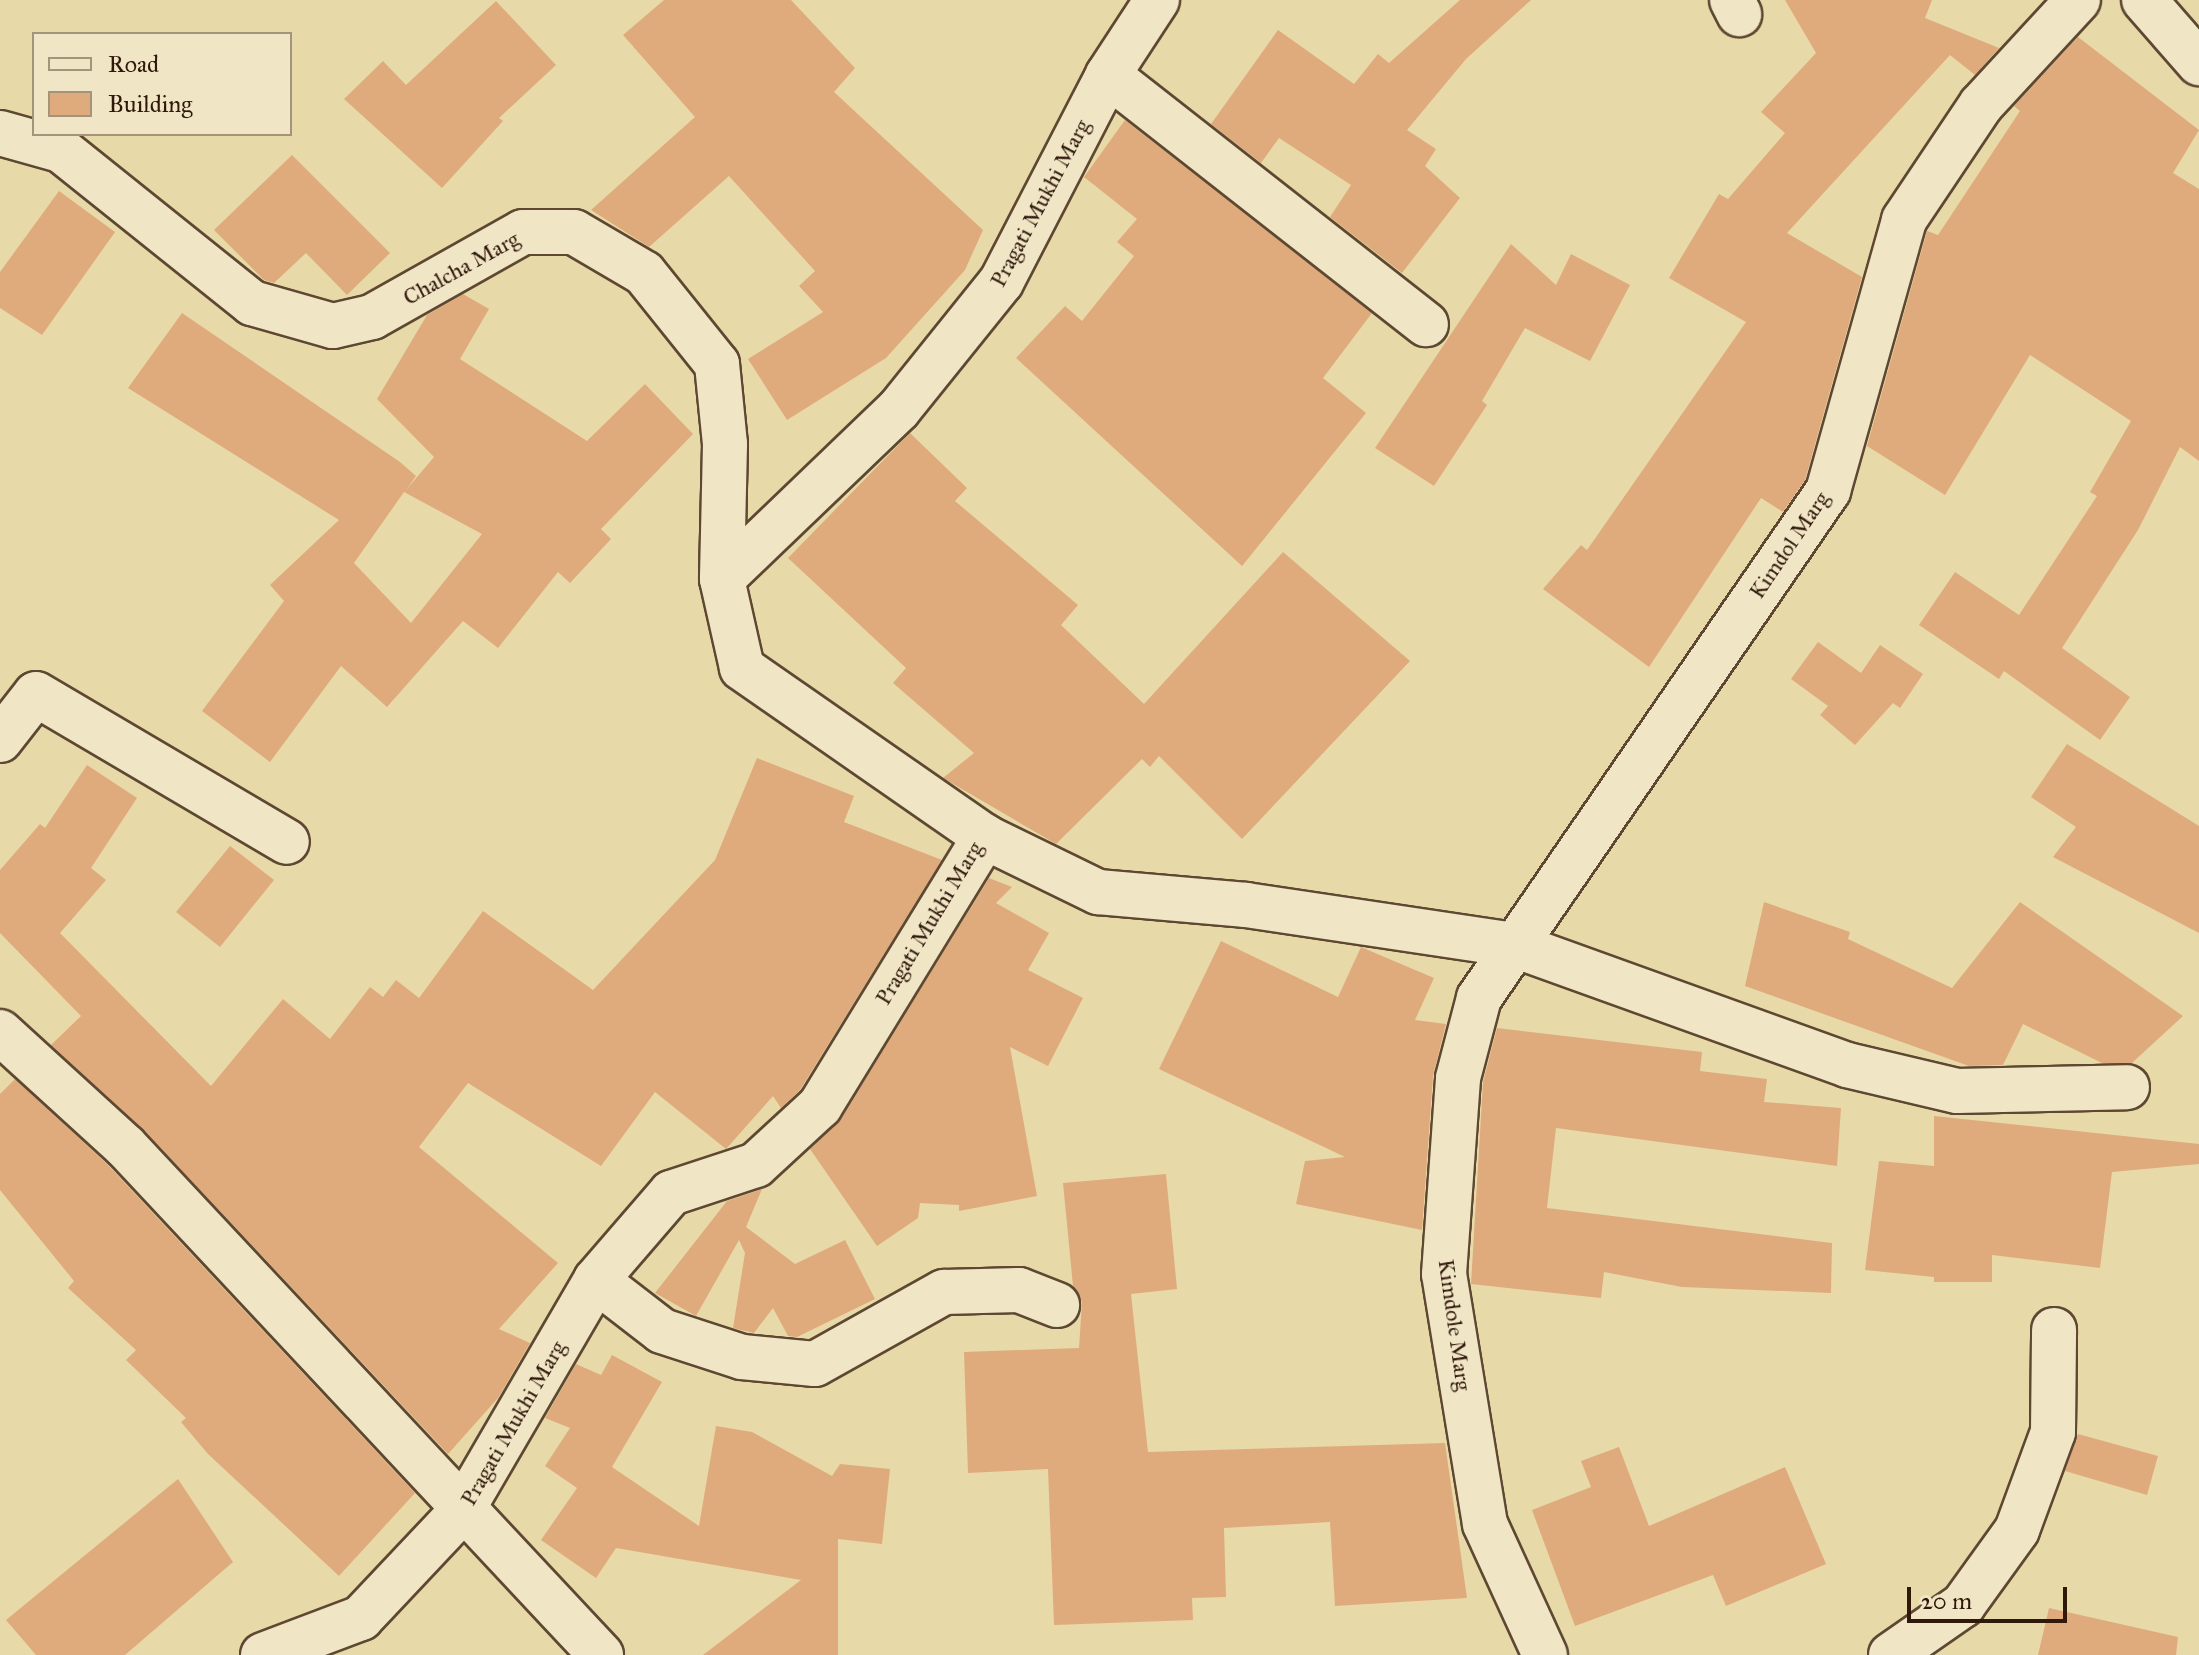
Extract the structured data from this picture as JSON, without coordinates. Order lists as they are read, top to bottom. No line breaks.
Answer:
{"streets":{"street":["Pragati Mukhi Marg","Chalcha Marg","Kimdol Marg","Kimdole Marg"]},"crossings":[["Pragati Mukhi Marg","Chalcha Marg"],["Kimdol Marg","Kimdole Marg"]],"legend":["Road","Building"],"scale_bar":"20 m"}
